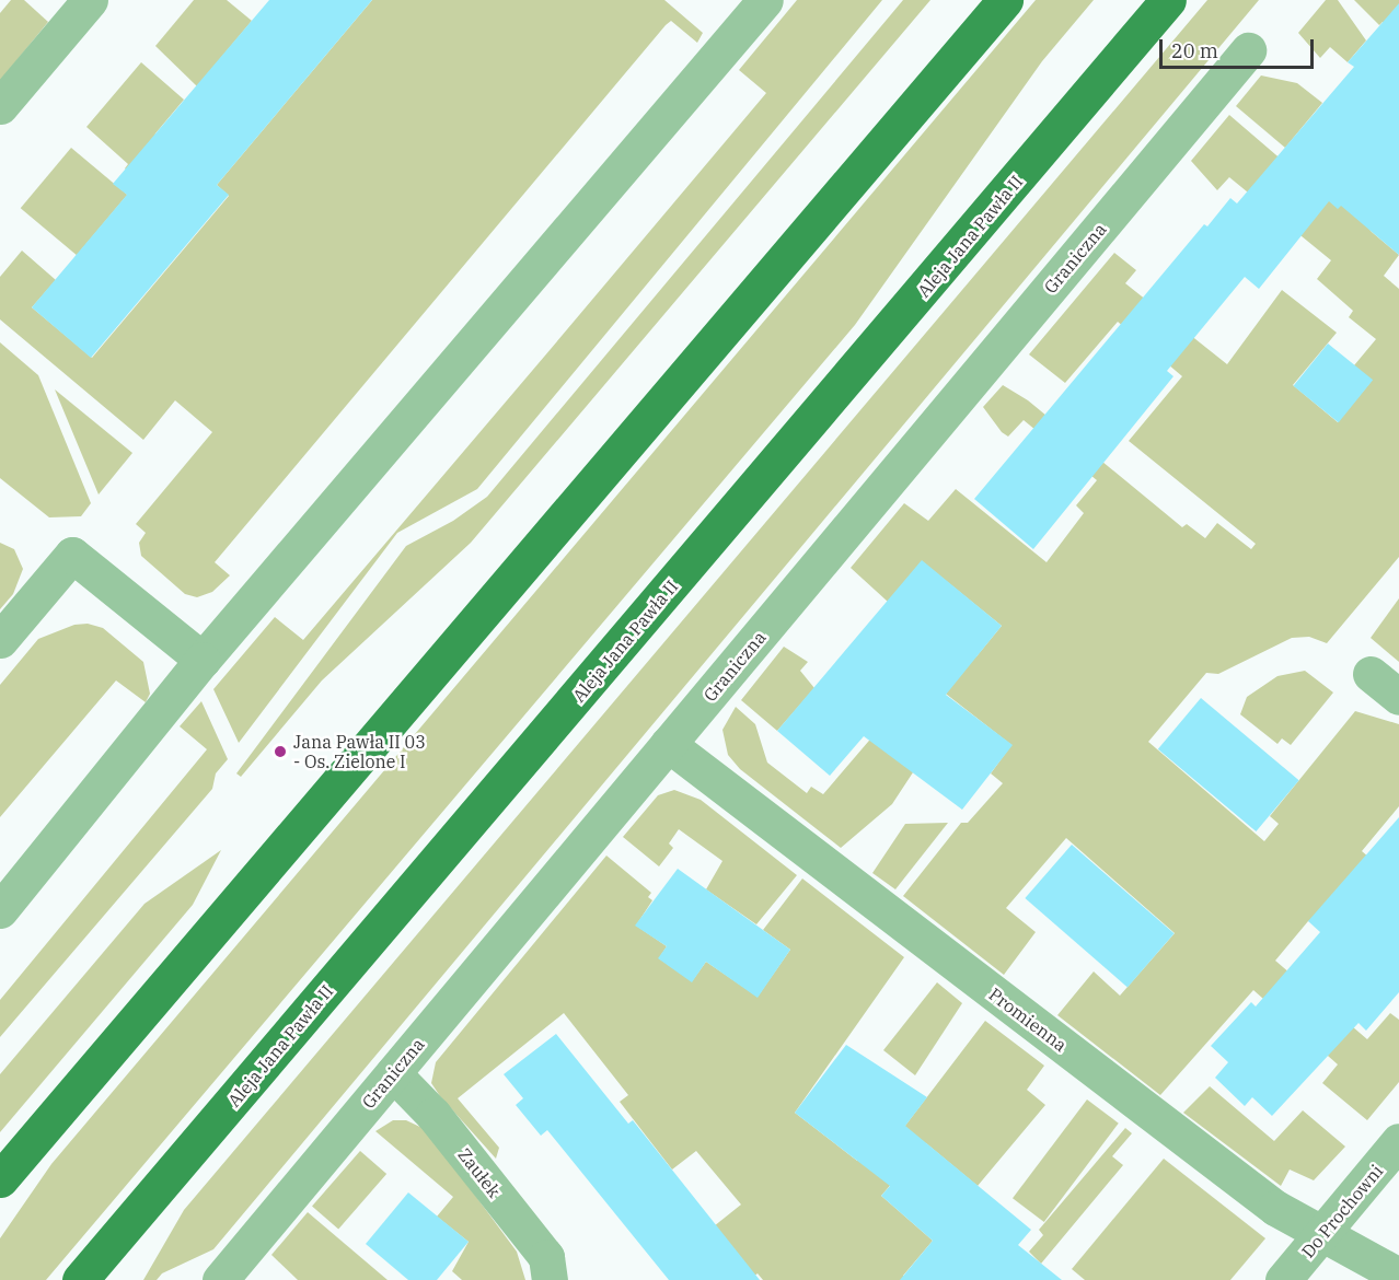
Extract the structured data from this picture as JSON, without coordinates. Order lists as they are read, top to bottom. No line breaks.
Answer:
{"streets":{"main road":["Aleja Jana Pawła II"],"street":["Graniczna","Promienna","Zaułek","Do Prochowni"]},"crossings":[["Graniczna","Promienna"],["Graniczna","Zaułek"],["Promienna","Do Prochowni"]],"places":["Jana Pawła II 03 - Os. Zielone I"],"scale_bar":"20 m"}
